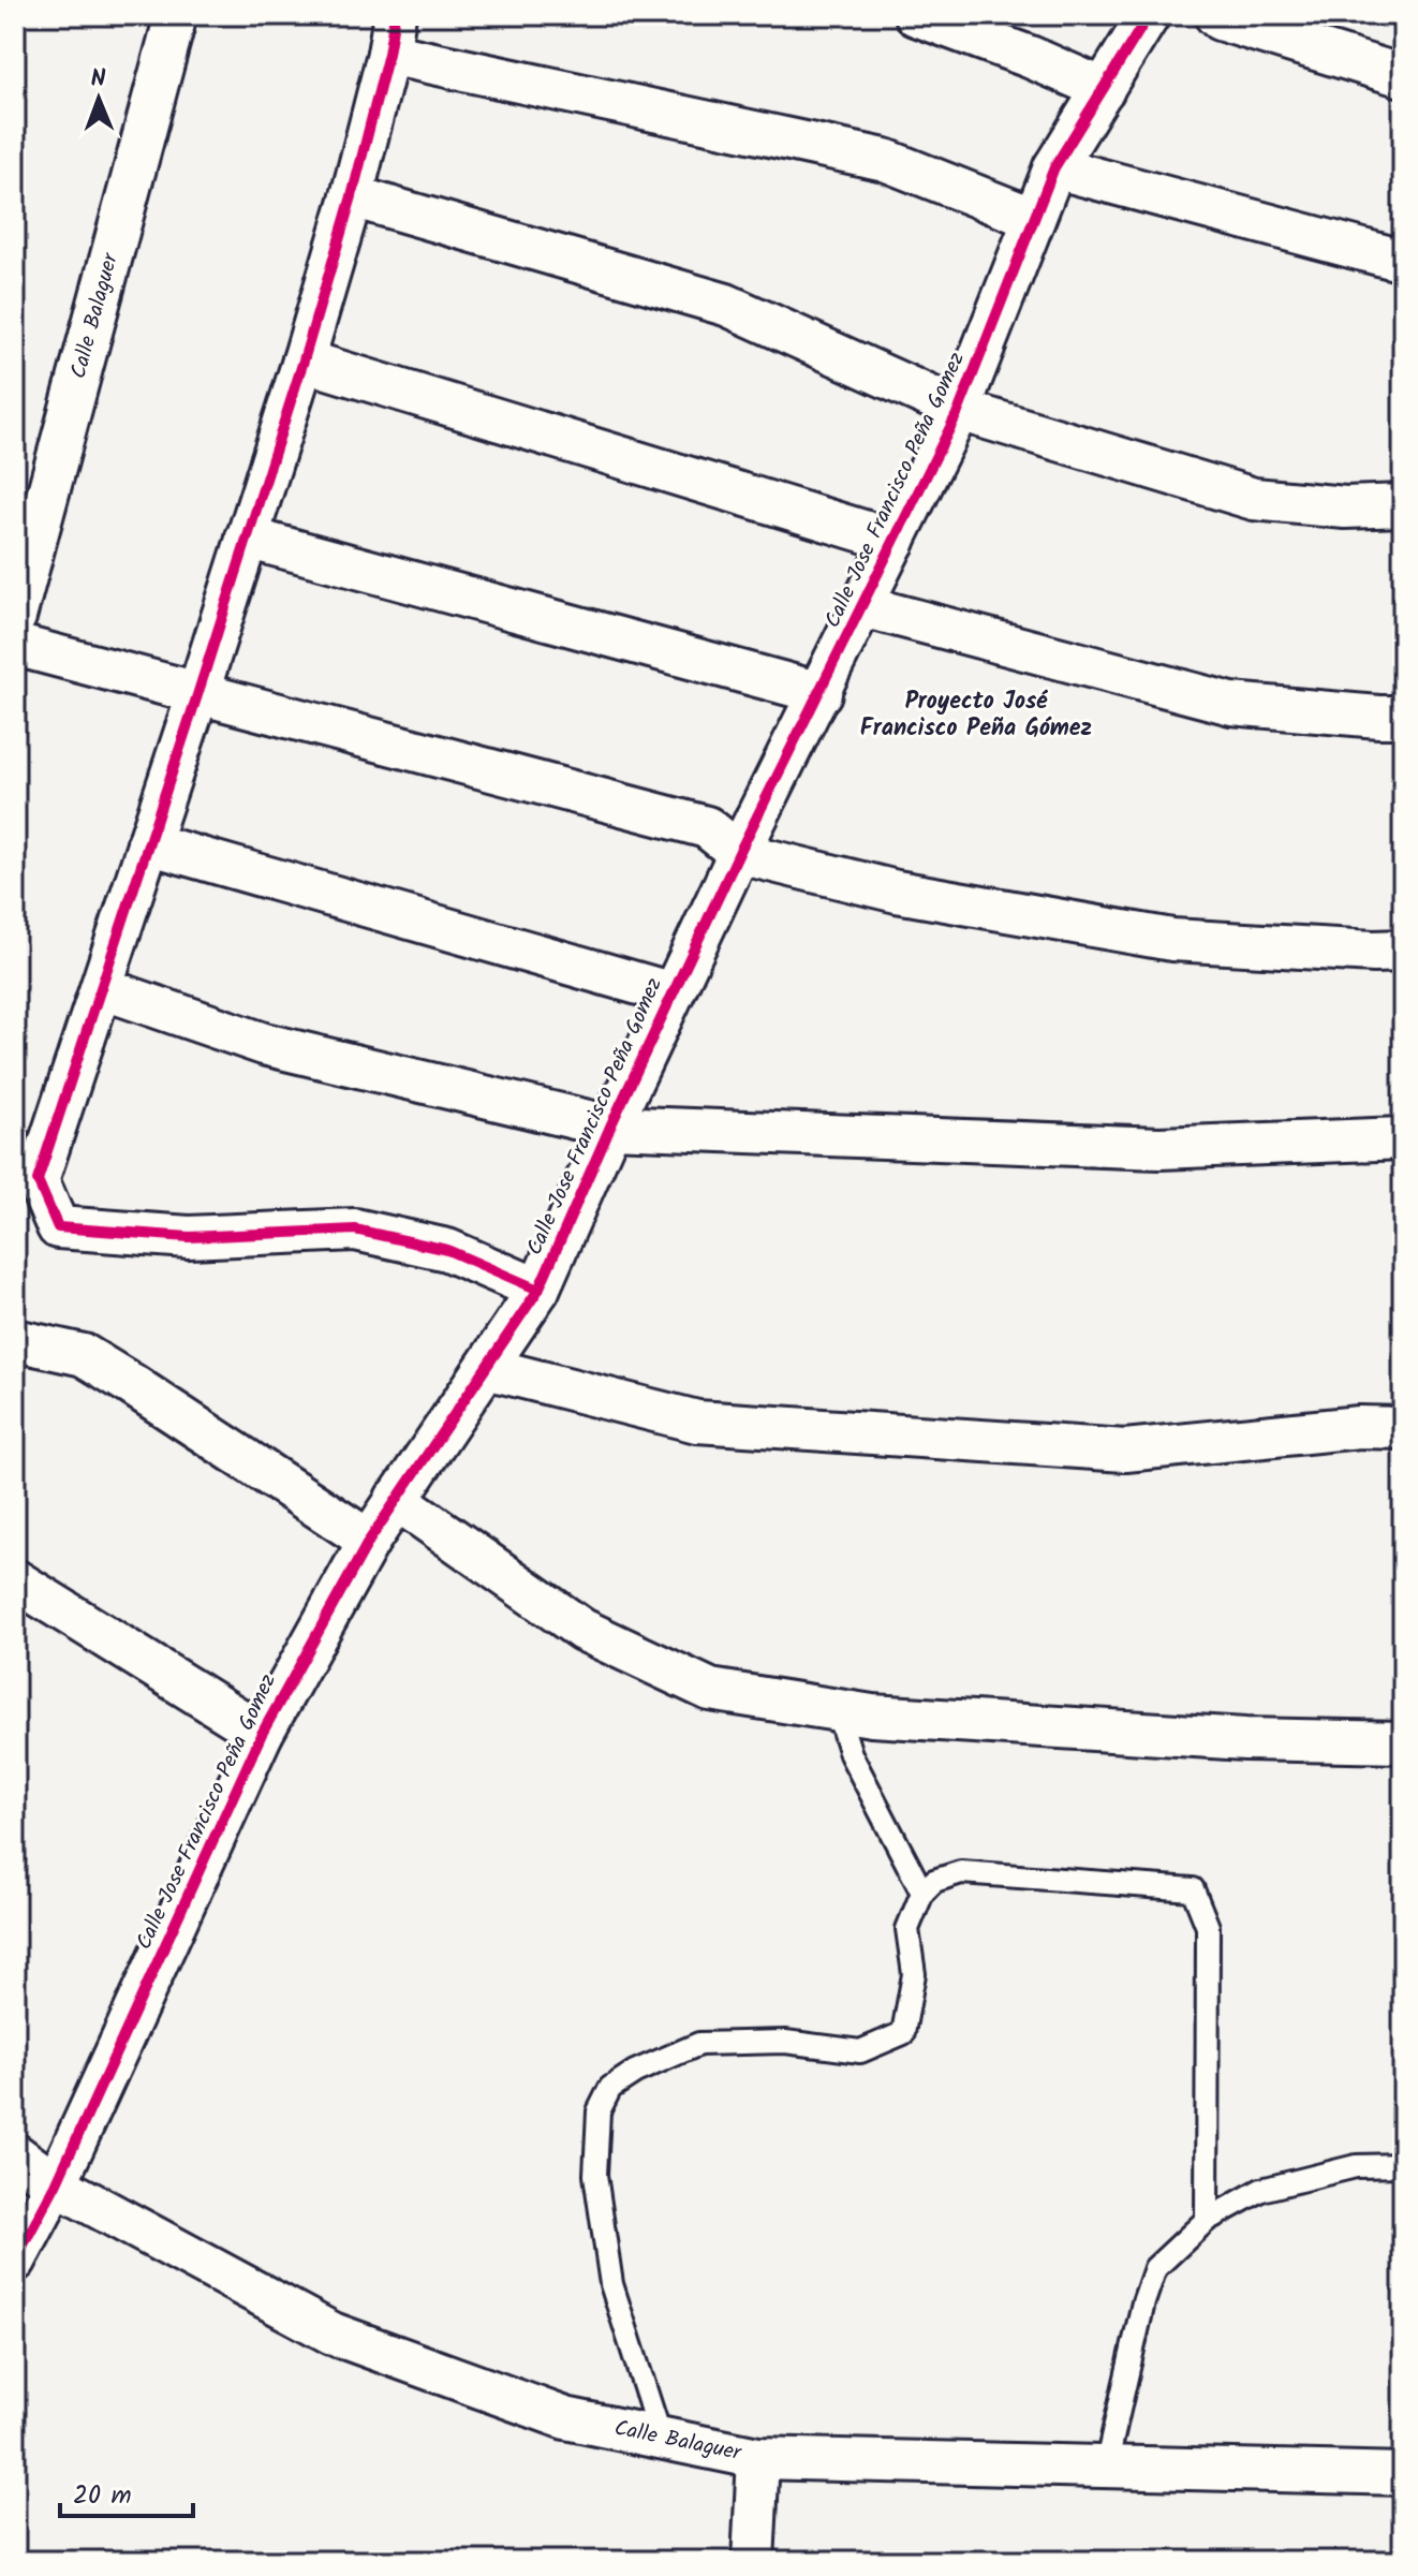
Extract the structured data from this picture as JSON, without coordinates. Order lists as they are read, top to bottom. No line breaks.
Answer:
{"streets":{"street":["Calle Balaguer","Calle Jose Francisco Peña Gomez"]},"crossings":[["Calle Balaguer","Calle Jose Francisco Peña Gomez"]],"districts":["Proyecto José Francisco Peña Gómez"],"scale_bar":"20 m","north":"top"}
